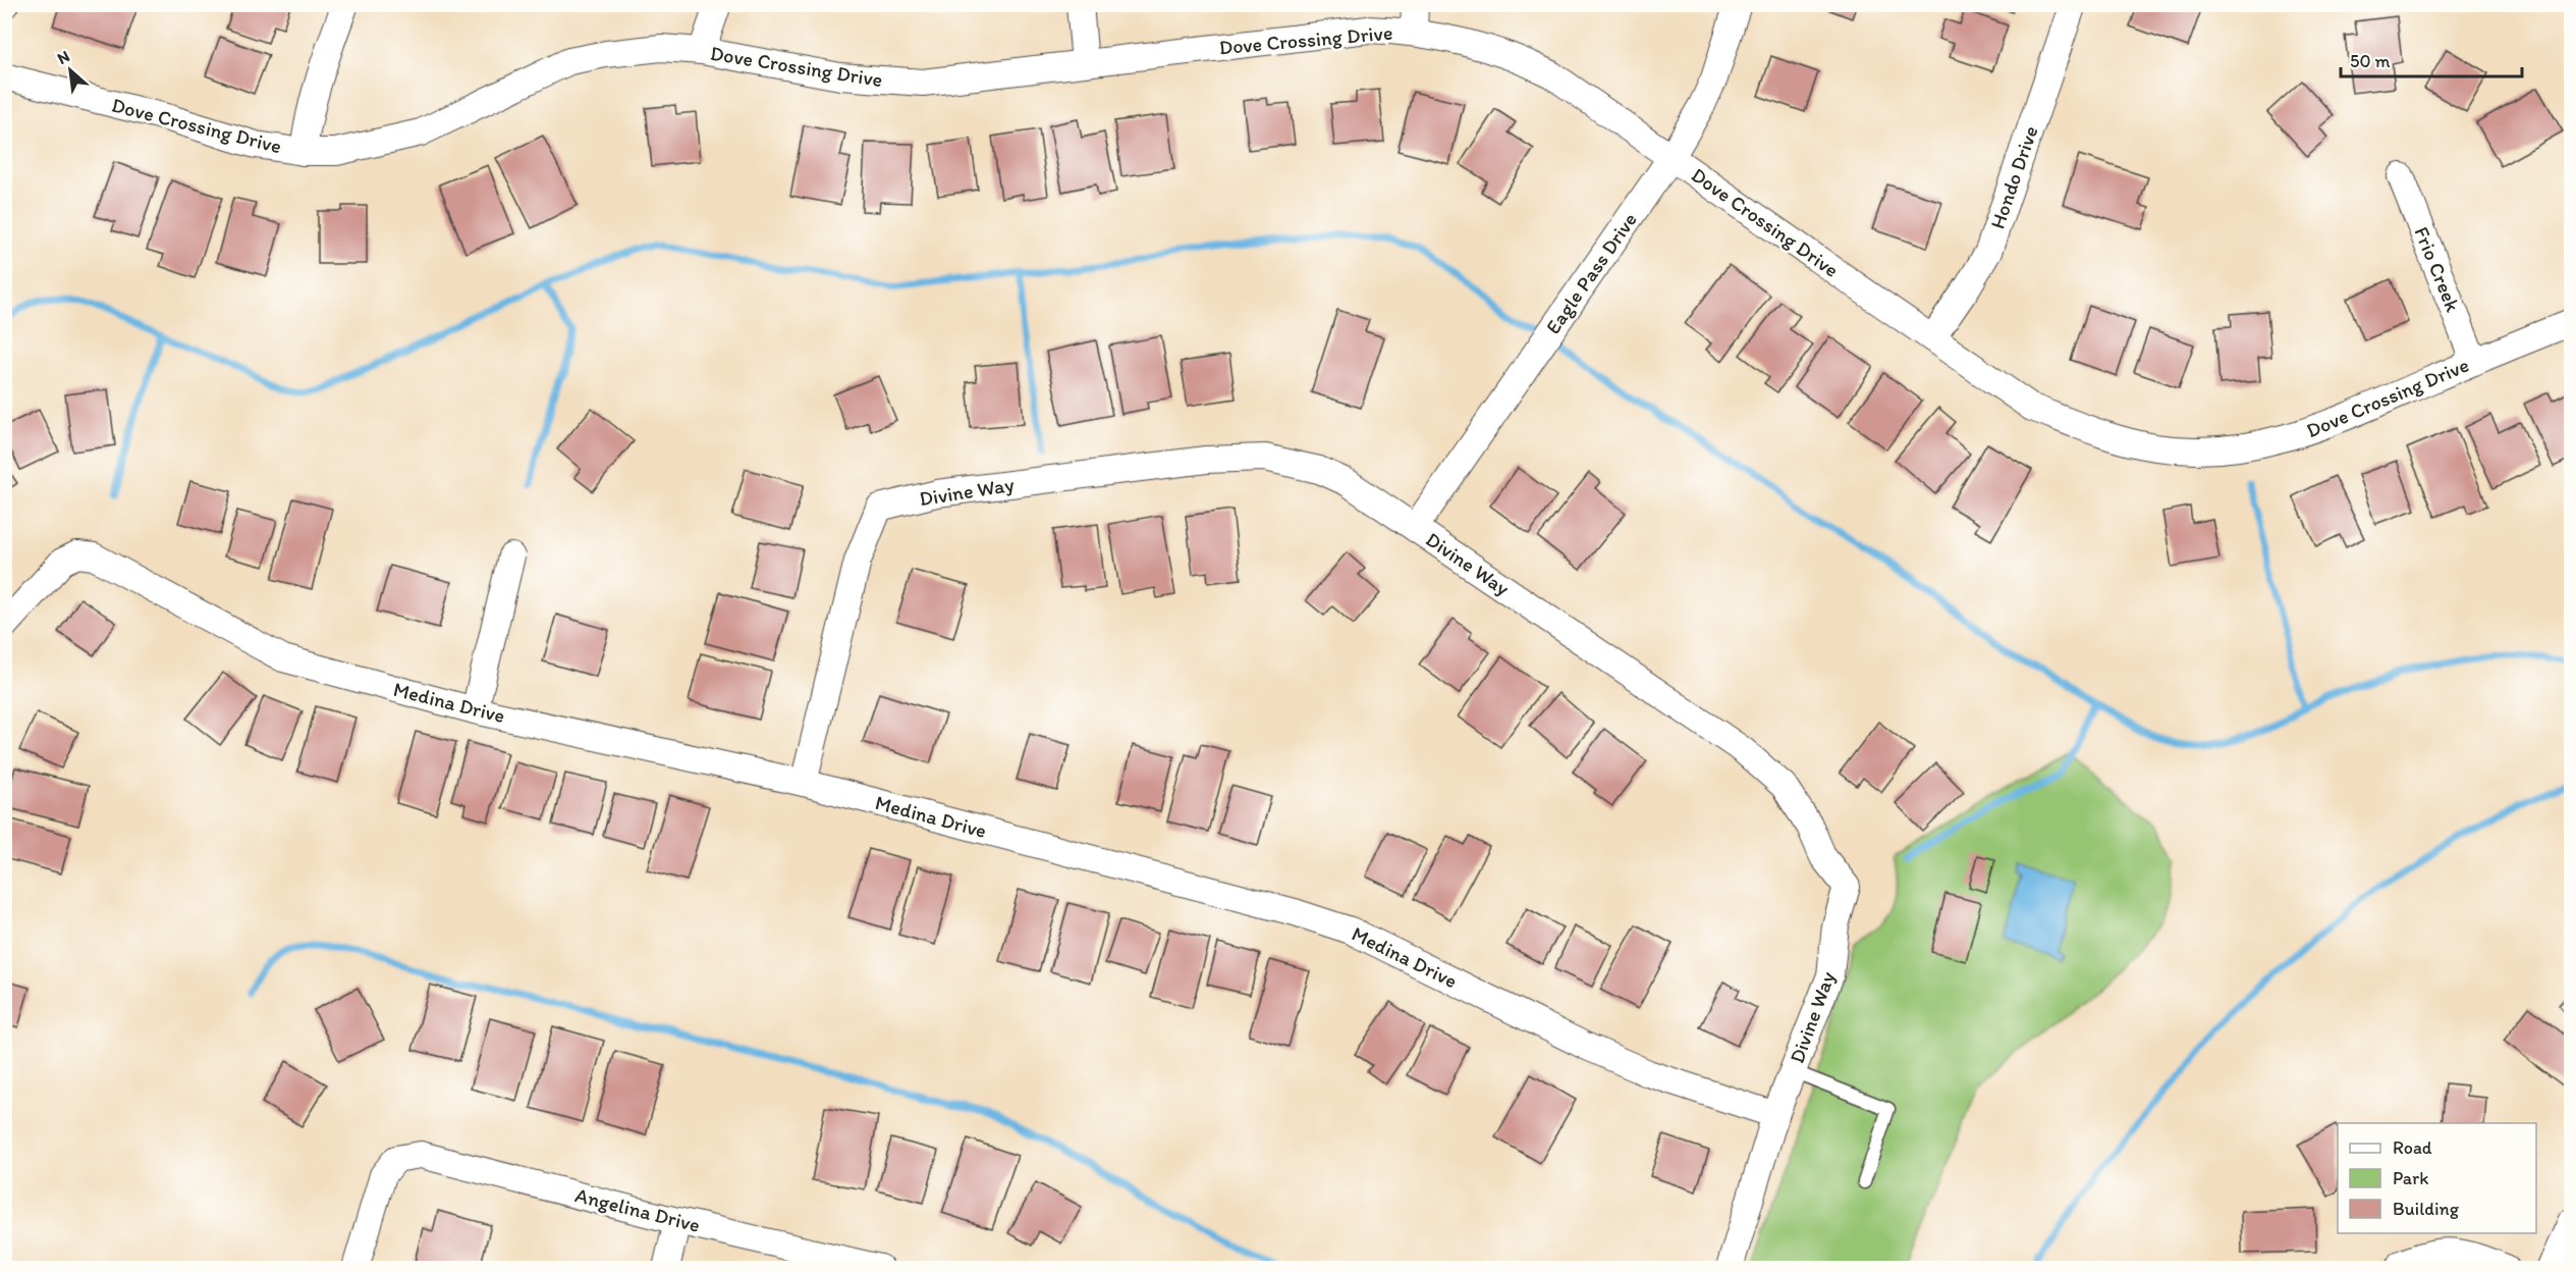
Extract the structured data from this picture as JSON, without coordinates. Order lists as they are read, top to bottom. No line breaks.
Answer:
{"streets":{"street":["Dove Crossing Drive","Hondo Drive","Frio Creek","Eagle Pass Drive","Divine Way","Medina Drive","Angelina Drive"]},"crossings":[["Dove Crossing Drive","Hondo Drive"],["Dove Crossing Drive","Frio Creek"],["Dove Crossing Drive","Eagle Pass Drive"],["Eagle Pass Drive","Divine Way"],["Divine Way","Medina Drive"]],"legend":["Road","Park","Building"],"scale_bar":"50 m","north":"top left"}
